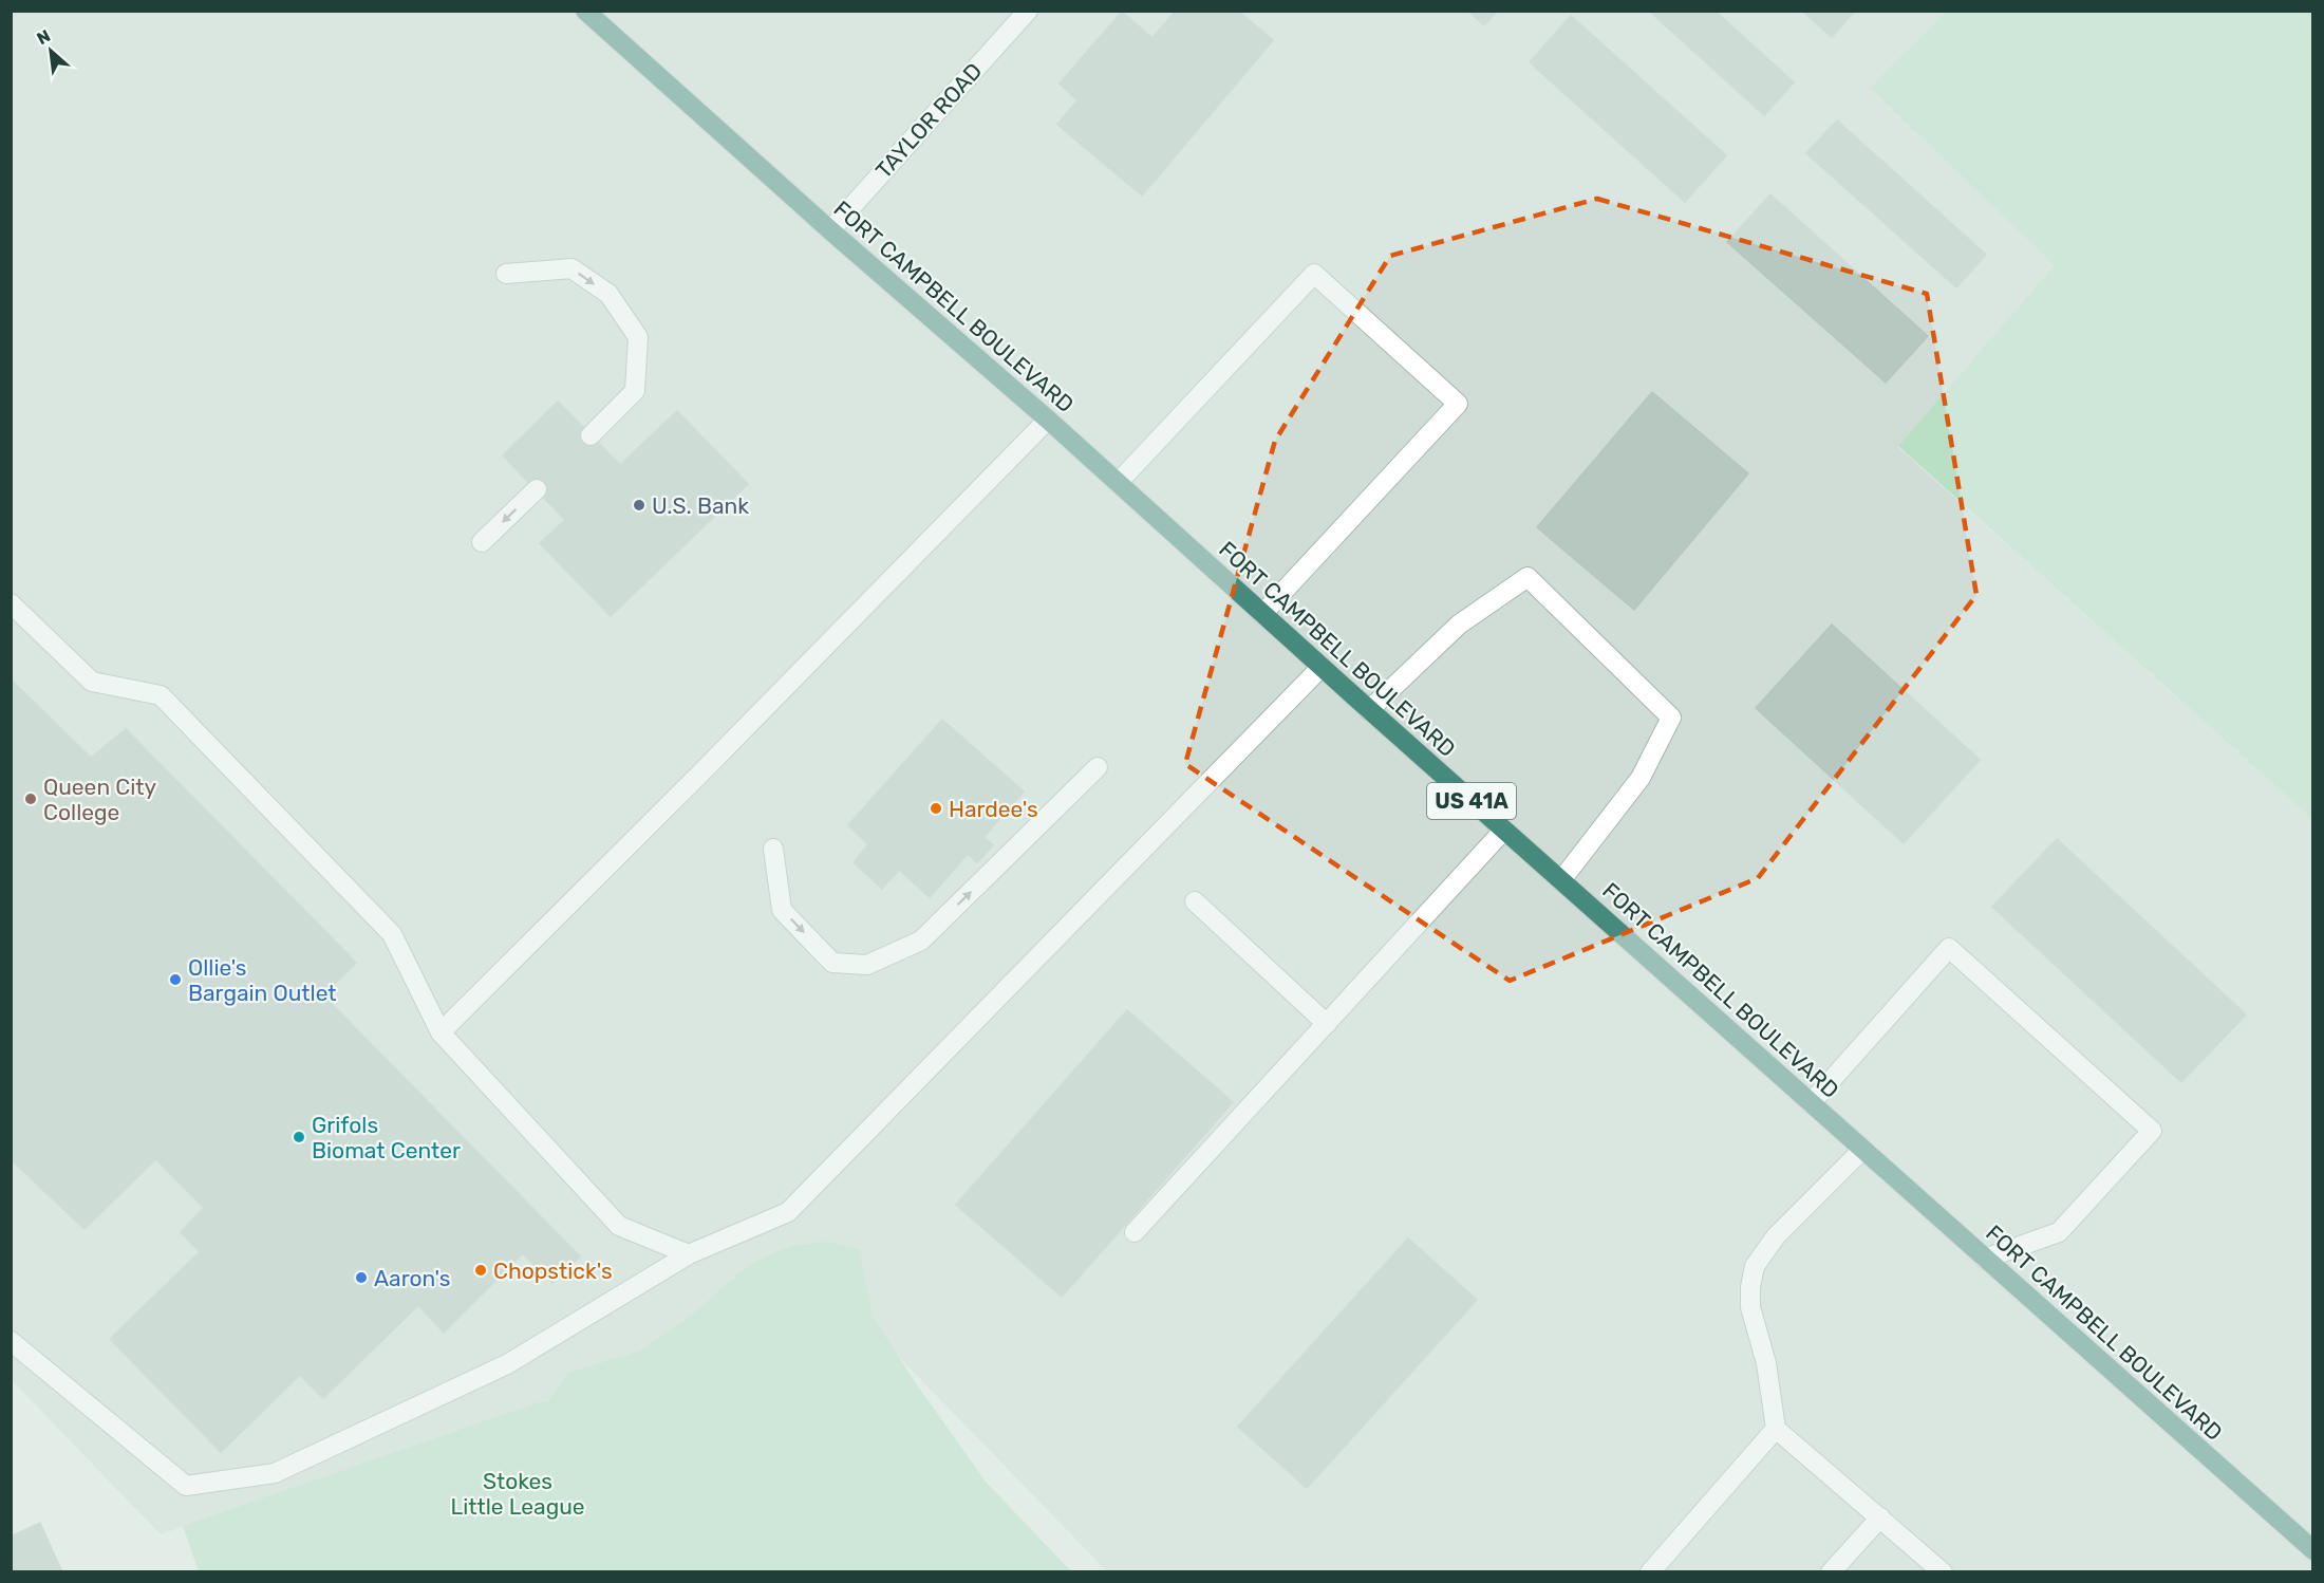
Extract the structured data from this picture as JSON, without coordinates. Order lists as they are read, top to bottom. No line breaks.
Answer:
{"streets":{"highway":["FORT CAMPBELL BOULEVARD","US 41A"],"street":["TAYLOR ROAD"]},"crossings":[["TAYLOR ROAD","FORT CAMPBELL BOULEVARD"]],"parks":["Stokes Little League"],"places":["U.S. Bank","Queen City College","Hardee's","Ollie's Bargain Outlet","Grifols Biomat Center","Chopstick's","Aaron's"],"north":"top left"}
